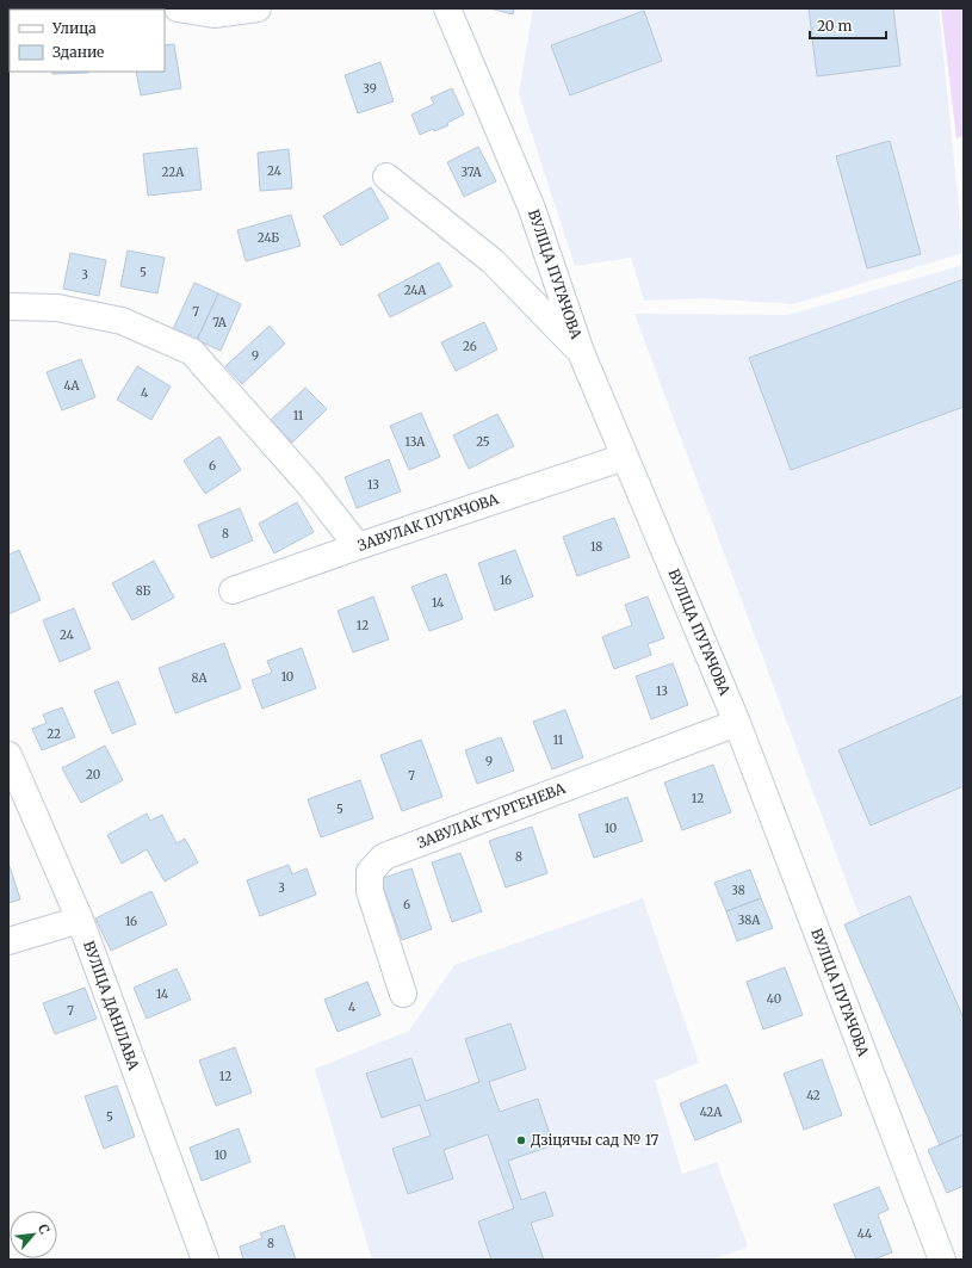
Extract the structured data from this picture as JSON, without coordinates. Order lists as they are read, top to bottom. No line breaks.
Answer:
{"streets":{"street":["ВУЛІЦА ПУГАЧОВА","ЗАВУЛАК ПУГАЧОВА","ЗАВУЛАК ТУРГЕНЕВА","ВУЛІЦА ДАНІЛАВА"]},"crossings":[["ВУЛІЦА ПУГАЧОВА","ЗАВУЛАК ПУГАЧОВА"],["ВУЛІЦА ПУГАЧОВА","ЗАВУЛАК ТУРГЕНЕВА"]],"places":["Дзіцячы сад № 17"],"house_numbers":["39","24","22А","37А","24Б","5","3","24А","7","7А","26","9","4А","4","11","13А","25","6","13","8","18","16","8Б","14","12","24","10","8А","13","22","11","9","20","7","12","5","10","8","3","38","6","38А","16","14","40","4","7","12","42","42А","5","10","44","8"],"legend":["Улица","Здание"],"scale_bar":"20 m","north":"top right"}
